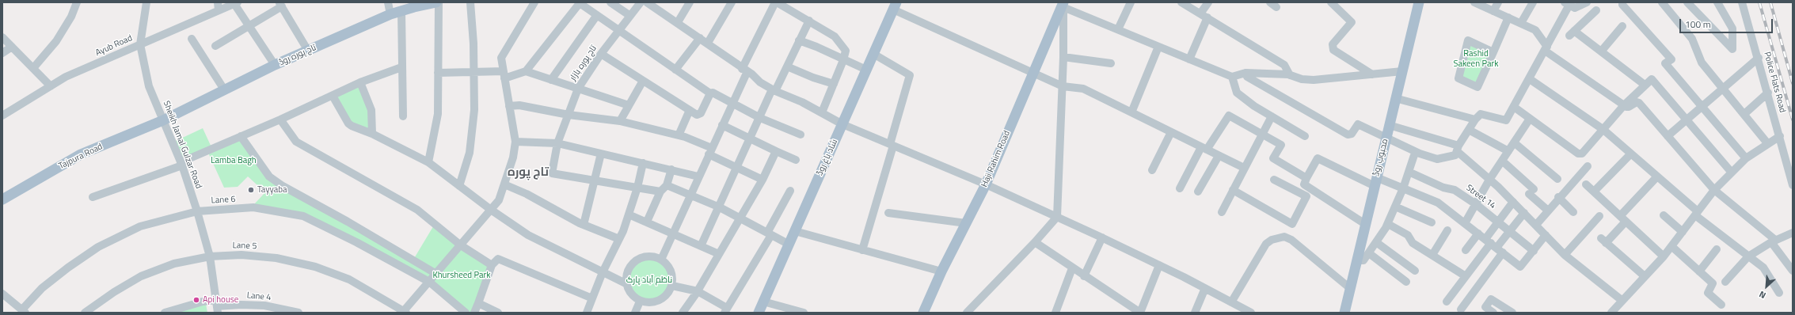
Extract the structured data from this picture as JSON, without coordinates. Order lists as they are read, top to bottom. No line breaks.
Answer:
{"streets":{"main road":["تاج پورہ روڈ","Tajpura Road","شاد باغ روڈ","محبوب روڈ","Haji Rahim Road"],"street":["Ayub Road","تاج پورہ بازار","Police Flats Road","Sheikh Jamal Gulzar Road","Street 14","Lane 6","Lane 5","Lane 4"]},"crossings":[["Ayub Road","Sheikh Jamal Gulzar Road"],["تاج پورہ روڈ","Sheikh Jamal Gulzar Road"],["تاج پورہ روڈ","Tajpura Road"],["Sheikh Jamal Gulzar Road","Tajpura Road"],["Sheikh Jamal Gulzar Road","Lane 6"],["Sheikh Jamal Gulzar Road","Lane 5"],["Sheikh Jamal Gulzar Road","Lane 4"]],"districts":["تاج پورہ"],"parks":["Rashid Sakeen Park","Lamba Bagh","Khursheed Park","ناظم آباد پارک"],"places":["Tayyaba","Api house"],"scale_bar":"100 m","north":"bottom left"}
